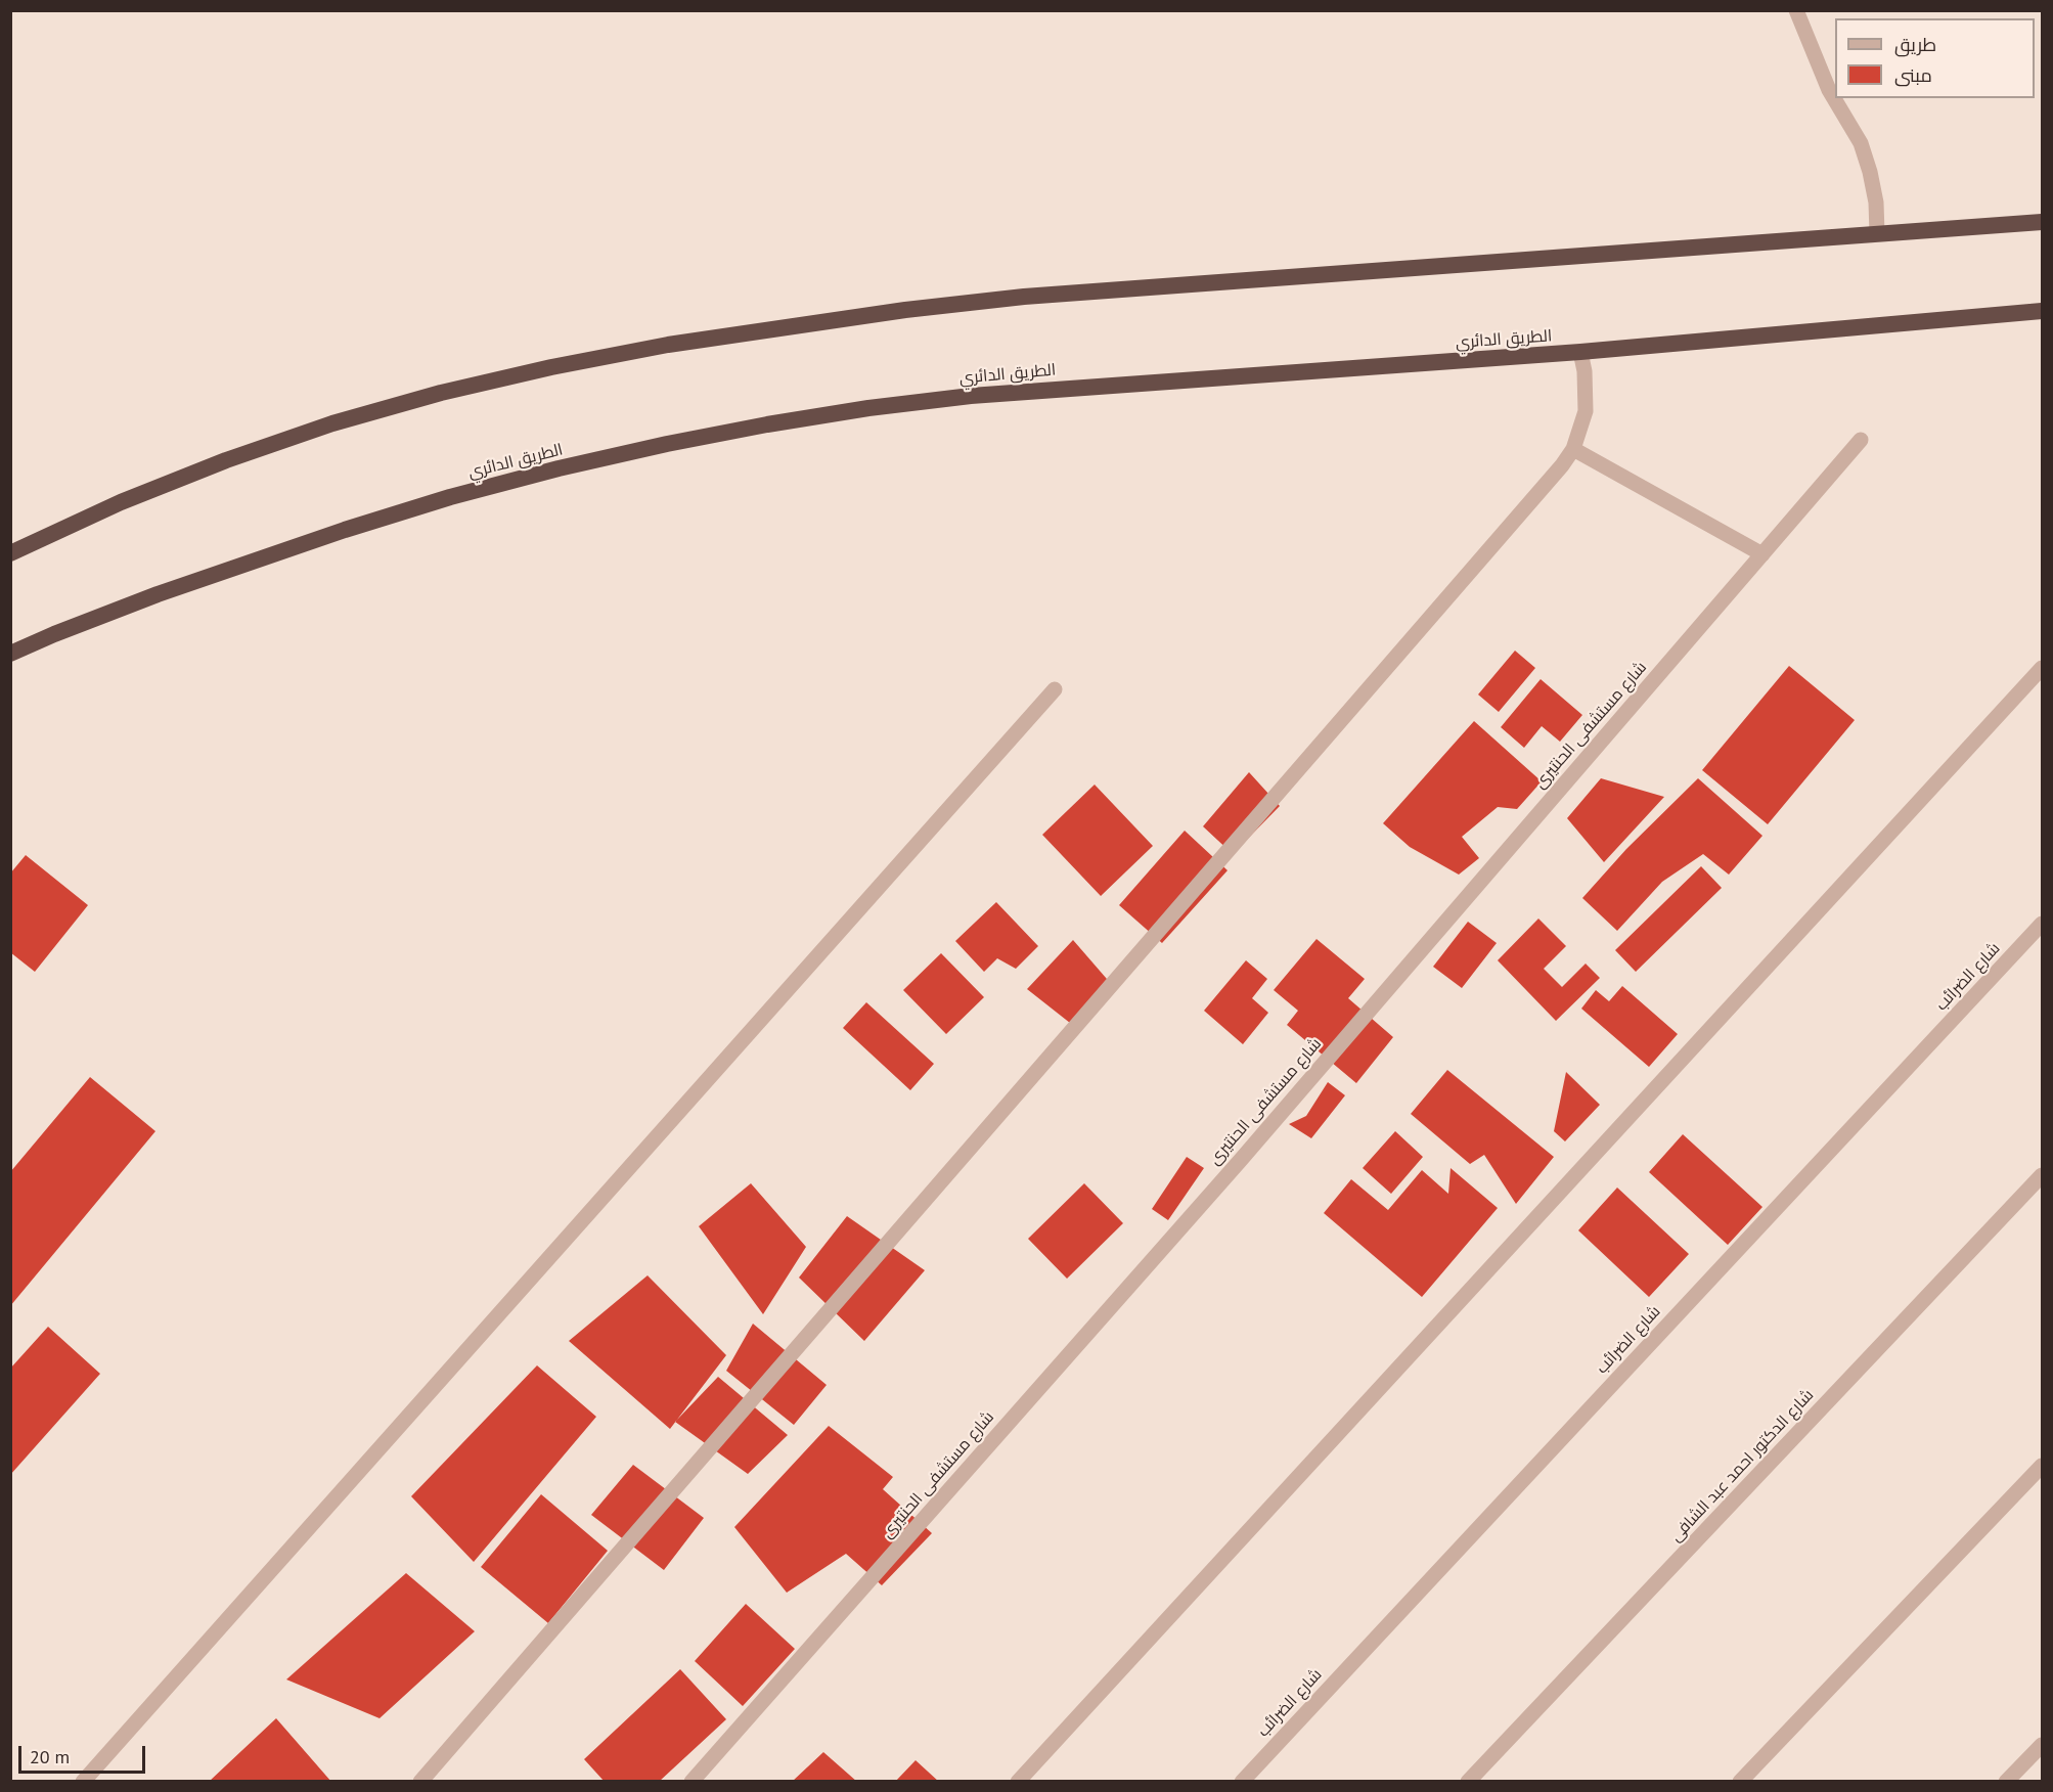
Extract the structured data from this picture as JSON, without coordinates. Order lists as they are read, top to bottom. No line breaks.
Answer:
{"streets":{"highway":["الطريق الدائري"],"street":["شارع مستشفى الحنتيرى","شارع الضرائب","شارع الدكتور احمد عبد الشافى"]},"legend":["طريق","مبنى"],"scale_bar":"20 m"}
